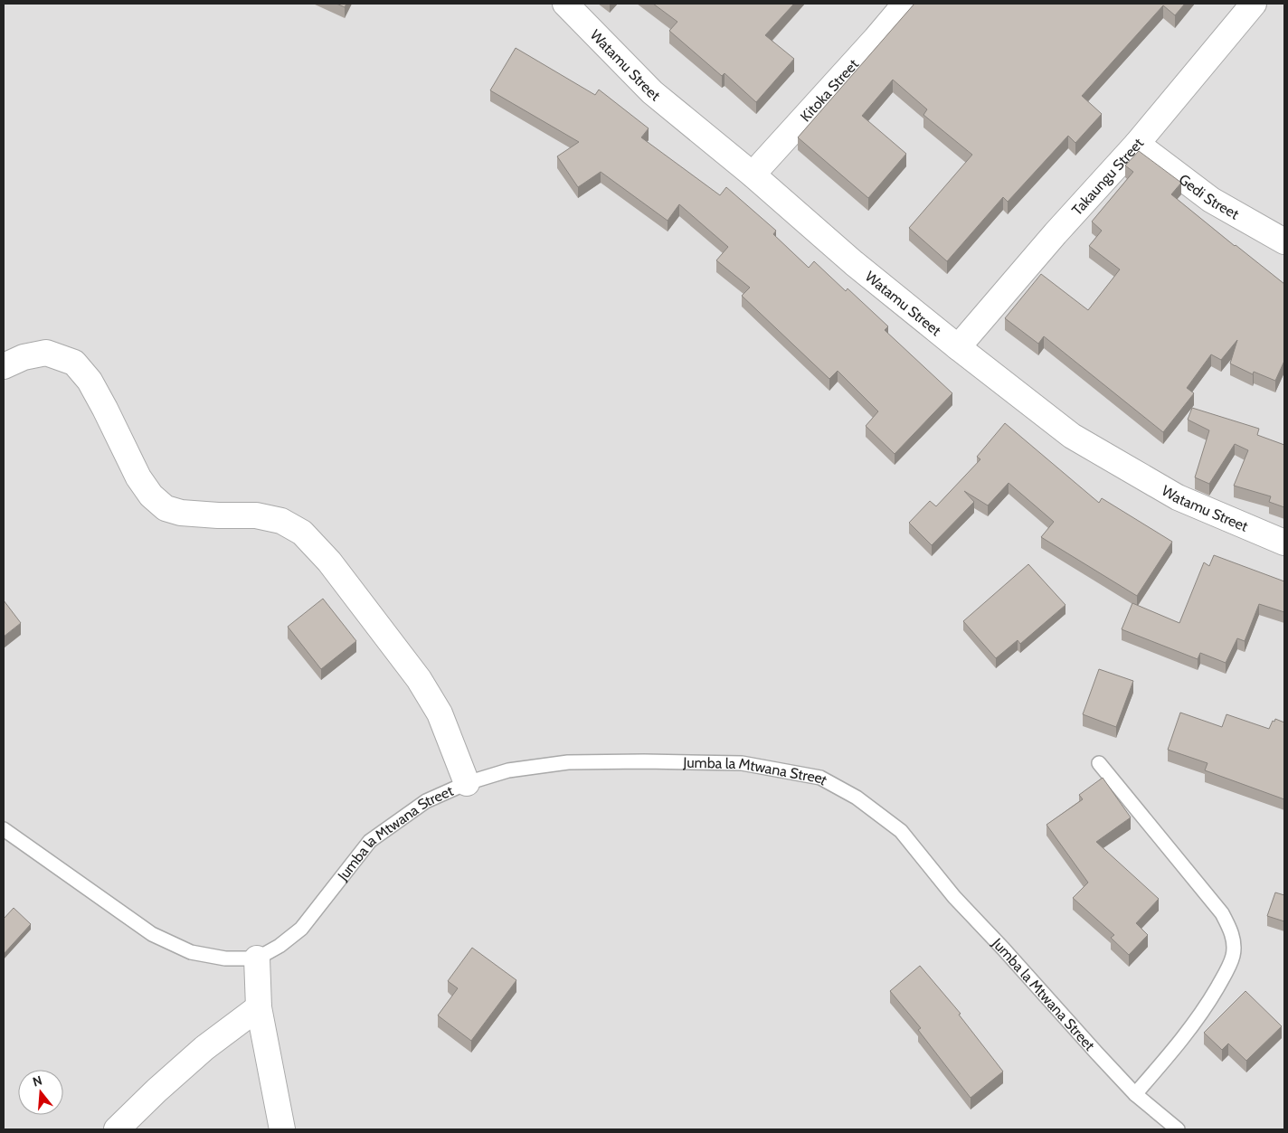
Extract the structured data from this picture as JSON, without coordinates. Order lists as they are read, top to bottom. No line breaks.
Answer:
{"streets":{"street":["Watamu Street","Kitoka Street","Takaungu Street","Gedi Street"],"lane":["Jumba la Mtwana Street"]},"crossings":[["Watamu Street","Kitoka Street"],["Watamu Street","Takaungu Street"],["Takaungu Street","Gedi Street"]],"north":"top"}
